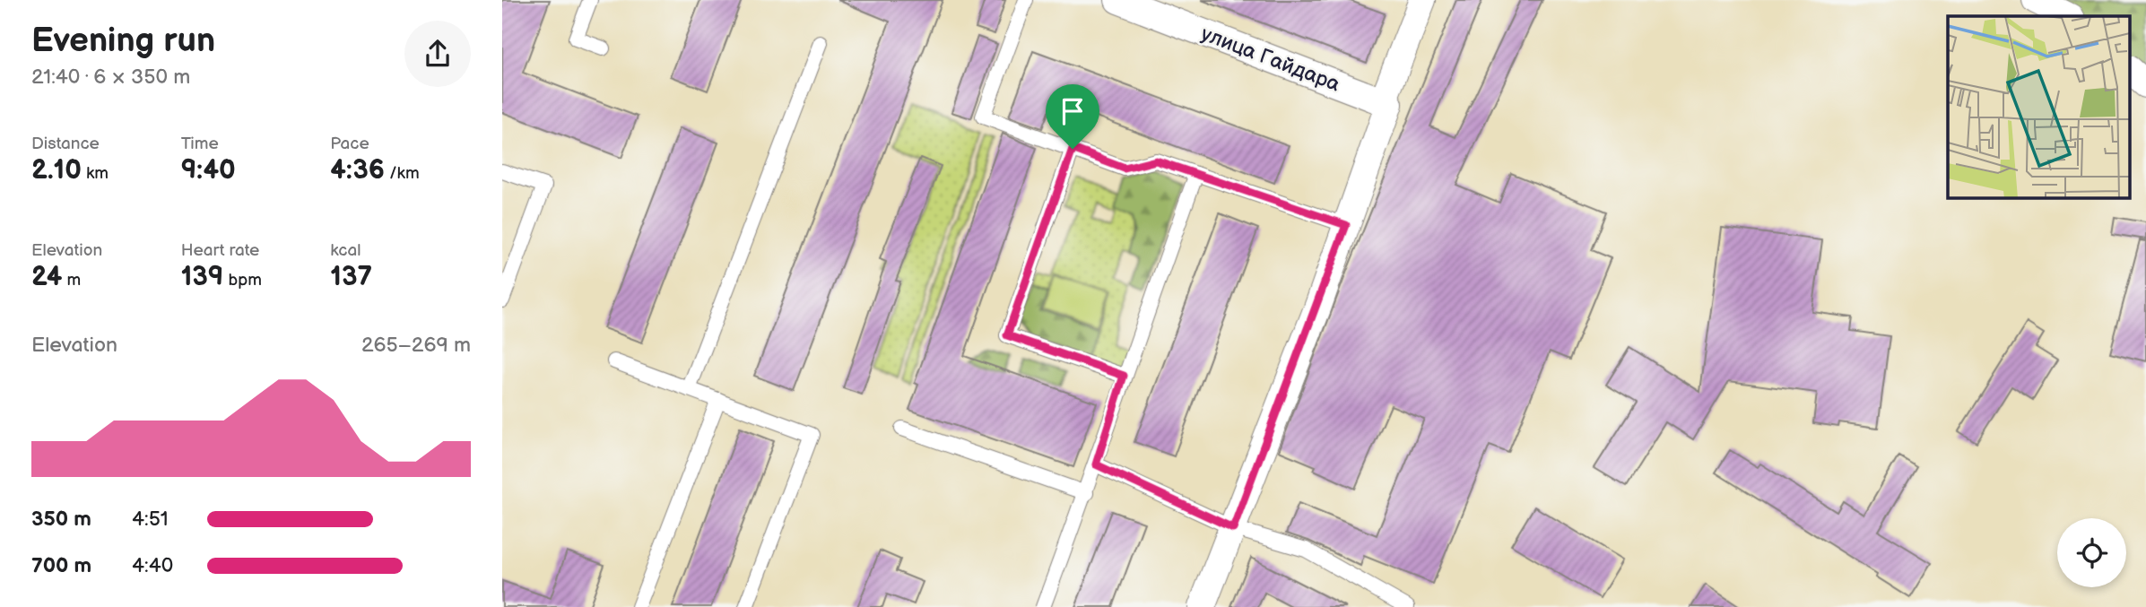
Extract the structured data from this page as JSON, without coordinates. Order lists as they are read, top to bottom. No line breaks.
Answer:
{"streets":{"street":["улица Гайдара"]},"page":{"heading":["Evening run","21:40 · 6 × 350 m"],"stats":[["Distance","2.10 km"],["Time","9:40"],["Pace","4:36 /km"],["Elevation","24 m"],["Heart rate","139 bpm"],["kcal","137"]],"chart":["Elevation","265–269 m"],"list":[{"name":"350 m","note":"4:51"},{"name":"700 m","note":"4:40"}]}}
